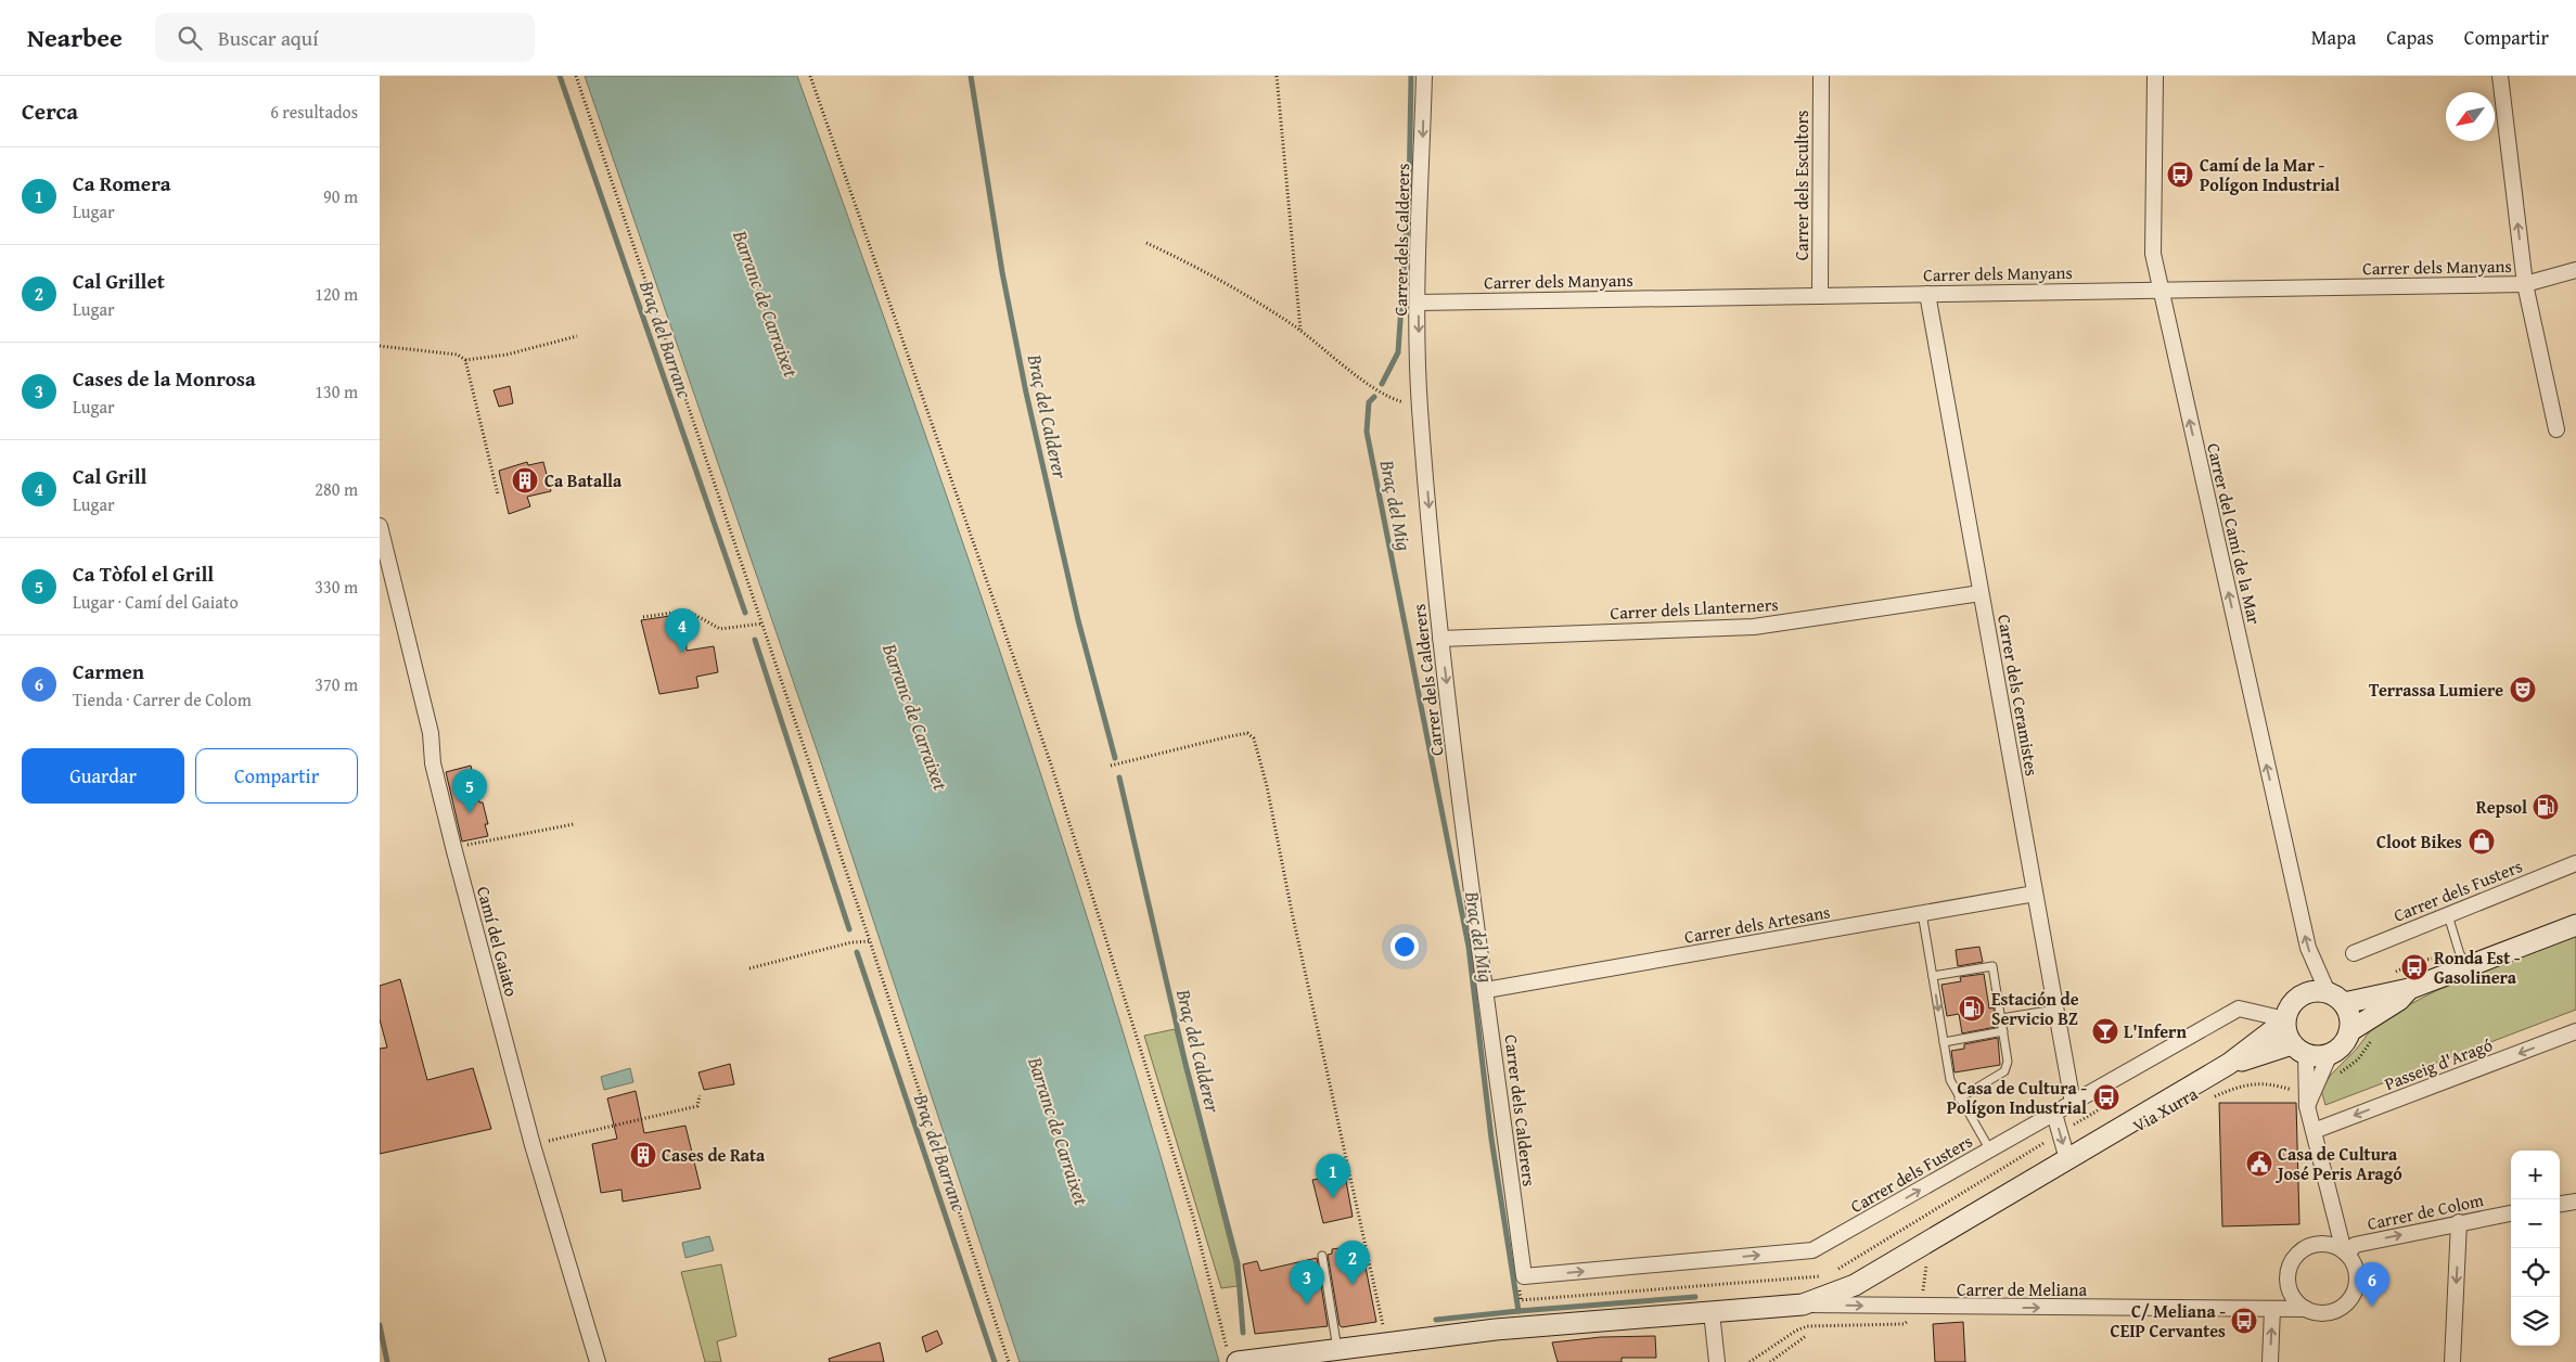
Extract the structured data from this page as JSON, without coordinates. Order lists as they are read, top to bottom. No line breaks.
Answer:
{"streets":{"street":["Carrer dels Escultors","Carrer dels Calderers","Carrer dels Manyans","Carrer del Camí de la Mar","Carrer dels Llanterners","Carrer dels Ceramistes","Carrer dels Fusters","Carrer dels Artesans","Camí del Gaiato","Passeig d'Aragó","Carrer de Colom","Carrer de Meliana"],"path":["Via Xurra"]},"crossings":[["Carrer dels Escultors","Carrer dels Manyans"],["Carrer dels Calderers","Carrer dels Manyans"],["Carrer dels Calderers","Carrer dels Llanterners"],["Carrer dels Calderers","Carrer dels Fusters"],["Carrer dels Calderers","Carrer dels Artesans"],["Carrer dels Manyans","Carrer del Camí de la Mar"],["Carrer dels Manyans","Carrer dels Ceramistes"],["Carrer del Camí de la Mar","Carrer dels Fusters"],["Carrer dels Llanterners","Carrer dels Ceramistes"],["Carrer dels Ceramistes","Carrer dels Fusters"],["Carrer dels Ceramistes","Carrer dels Artesans"],["Carrer de Colom","Carrer de Meliana"]],"one_way":["Carrer dels Calderers","Carrer del Camí de la Mar","Carrer dels Fusters","Passeig d'Aragó","Carrer de Colom","Carrer de Meliana"],"water":["Barranc de Carraixet","Braç del Barranc","Braç del Calderer","Braç del Mig"],"places":{"bus stop":["Camí de la Mar - Polígon Industrial","Ronda Est - Gasolinera","Casa de Cultura - Polígon Industrial","C/ Meliana - CEIP Cervantes"],"building":["Ca Batalla","Cases de Rata"],"theatre":["Terrassa Lumiere"],"fuel station":["Repsol","Estación de Servicio BZ"],"shop":["Cloot Bikes"],"bar":["L'Infern"],"public building":["Casa de Cultura José Peris Aragó"]},"north":"bottom left","page":{"header":"Nearbee","search":"Buscar aquí","nav":["Mapa","Capas","Compartir"],"heading":["Cerca","6 resultados"],"list":[{"mark":"1","name":"Ca Romera","note":"Lugar","value":"90 m"},{"mark":"2","name":"Cal Grillet","note":"Lugar","value":"120 m"},{"mark":"3","name":"Cases de la Monrosa","note":"Lugar","value":"130 m"},{"mark":"4","name":"Cal Grill","note":"Lugar","value":"280 m"},{"mark":"5","name":"Ca Tòfol el Grill","note":"Lugar · Camí del Gaiato","value":"330 m"},{"mark":"6","name":"Carmen","note":"Tienda · Carrer de Colom","value":"370 m"}],"pins":["4","5","1","2","3","6"],"buttons":["Guardar","Compartir"],"map_buttons":["+","−"]}}
